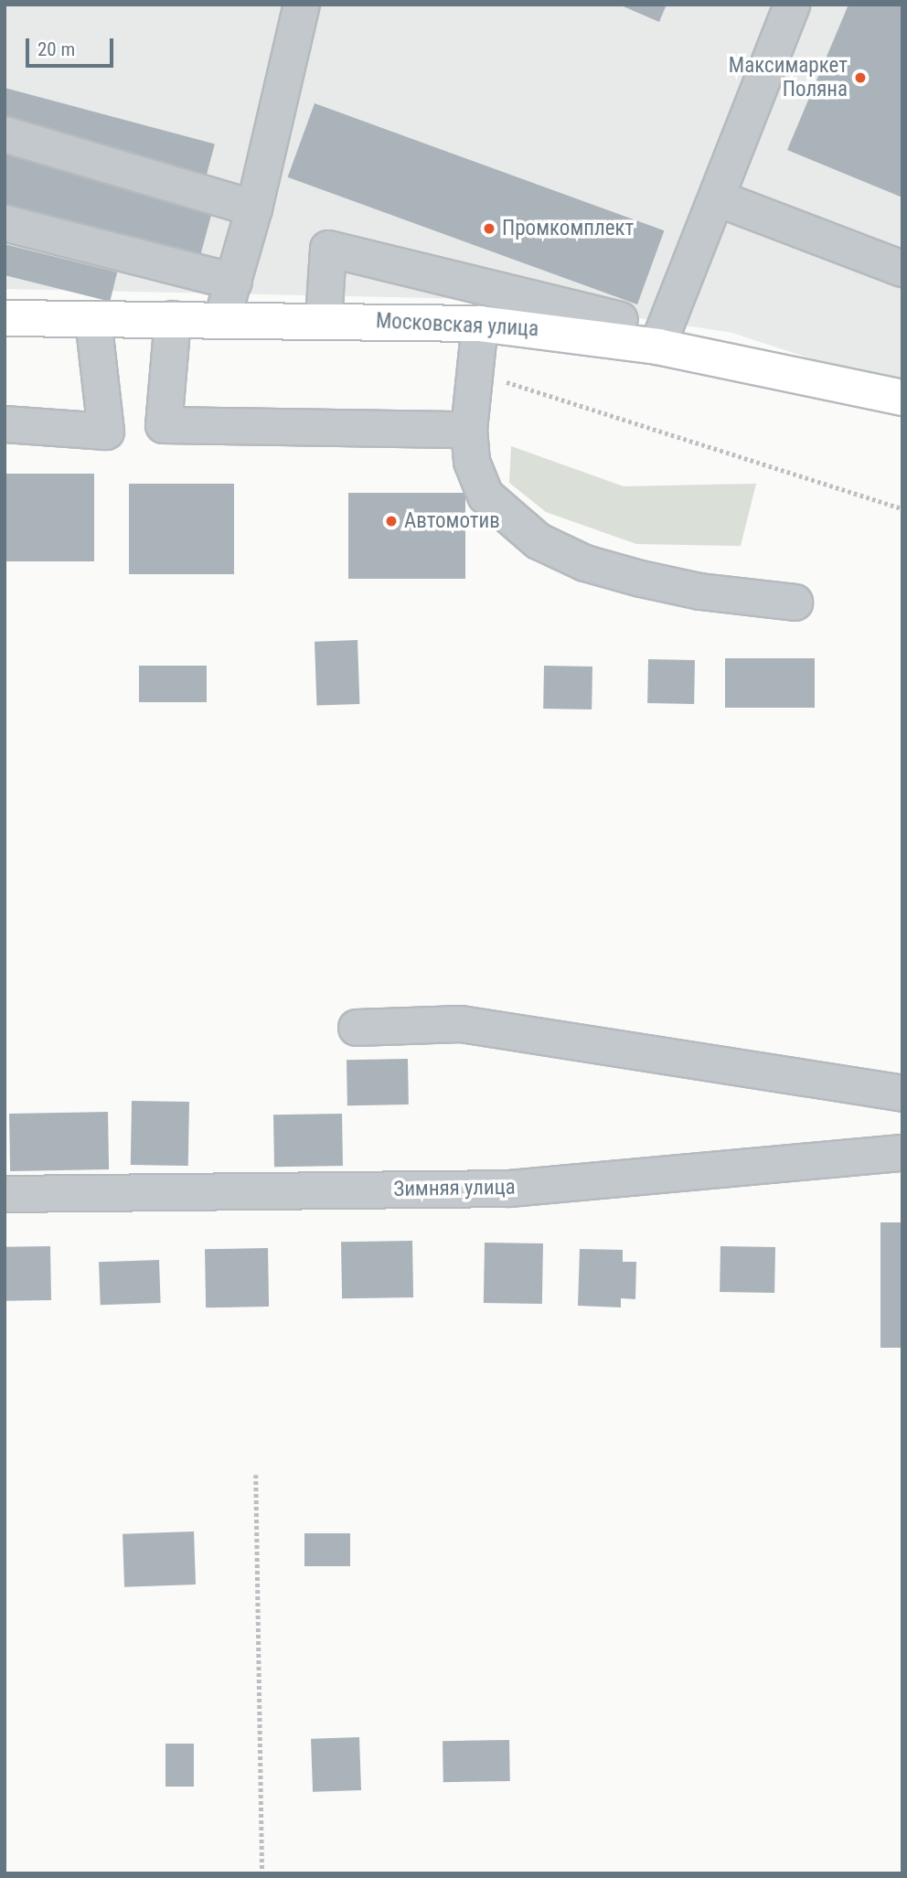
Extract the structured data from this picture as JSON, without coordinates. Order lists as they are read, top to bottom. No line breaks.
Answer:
{"streets":{"main road":["Московская улица"],"street":["Зимняя улица"]},"places":["Максимаркет Поляна","Промкомплект","Автомотив"],"scale_bar":"20 m"}
